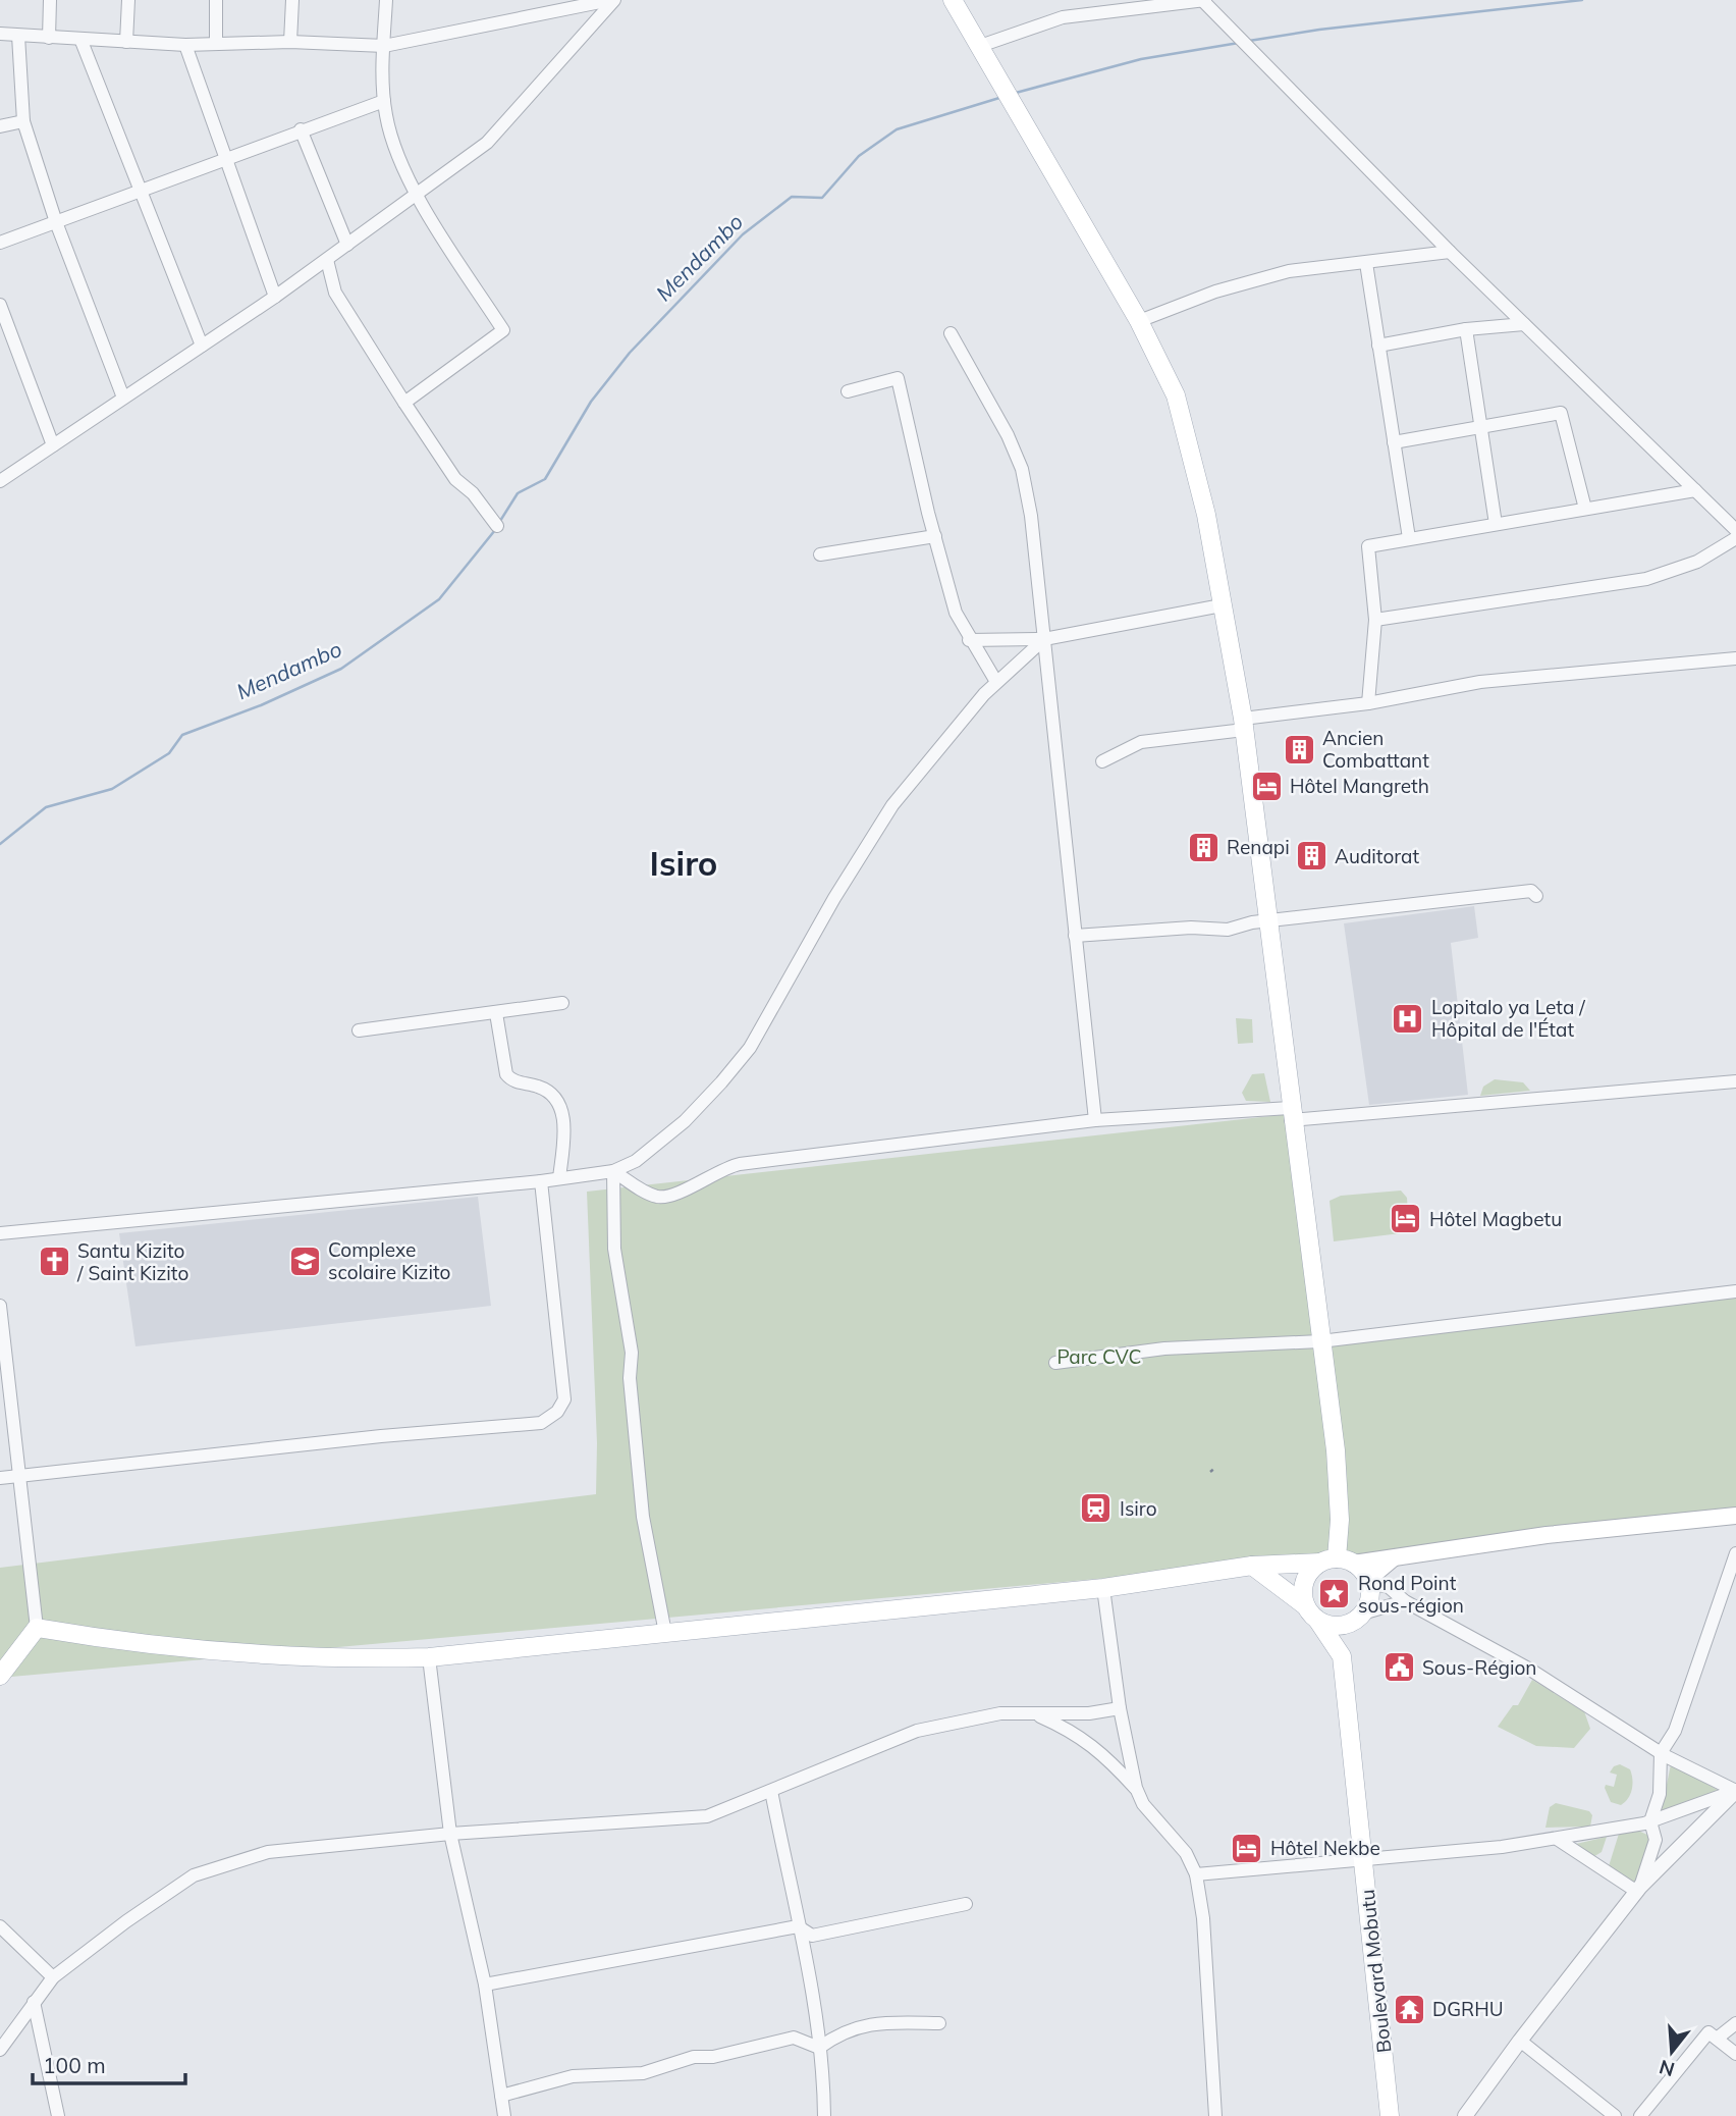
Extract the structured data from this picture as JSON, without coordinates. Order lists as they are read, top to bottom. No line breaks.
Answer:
{"streets":{"main road":["Boulevard Mobutu"]},"districts":["Isiro"],"water":["Mendambo"],"parks":["Parc CVC"],"places":{"building":["Ancien Combattant","Renapi","Auditorat"],"hotel":["Hôtel Mangreth","Hôtel Magbetu","Hôtel Nekbe"],"hospital":["Lopitalo ya Leta / Hôpital de l'État"],"school or university":["Complexe scolaire Kizito"],"church":["Santu Kizito / Saint Kizito"],"station":["Isiro"],"place":["Rond Point sous-région"],"public building":["Sous-Région"],"temple":["DGRHU"]},"scale_bar":"100 m","north":"bottom"}
